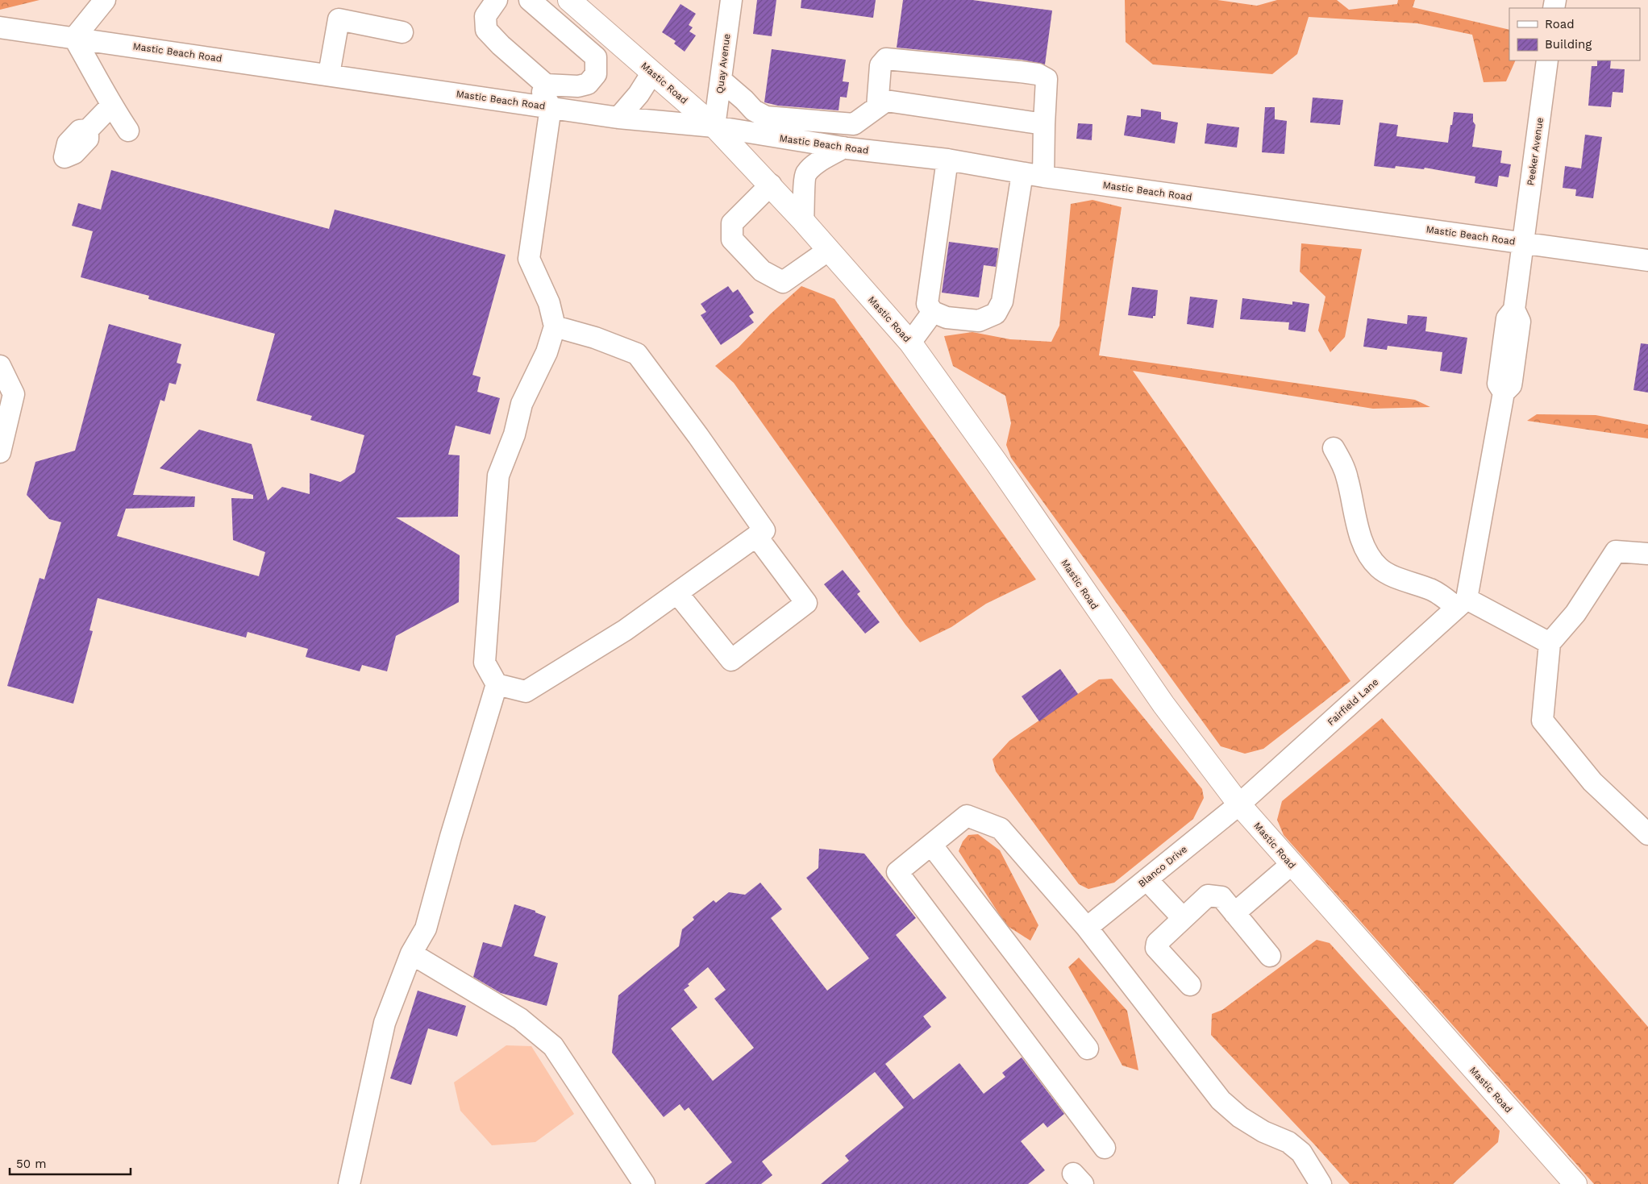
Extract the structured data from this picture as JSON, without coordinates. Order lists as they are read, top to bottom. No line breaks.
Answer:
{"streets":{"main road":["Mastic Road"],"street":["Mastic Beach Road","Quay Avenue","Peeker Avenue","Fairfield Lane","Blanco Drive"]},"crossings":[["Mastic Beach Road","Quay Avenue"],["Mastic Beach Road","Mastic Road"],["Mastic Beach Road","Peeker Avenue"],["Quay Avenue","Mastic Road"],["Mastic Road","Fairfield Lane"],["Mastic Road","Blanco Drive"],["Fairfield Lane","Blanco Drive"]],"legend":["Road","Building"],"scale_bar":"50 m"}
